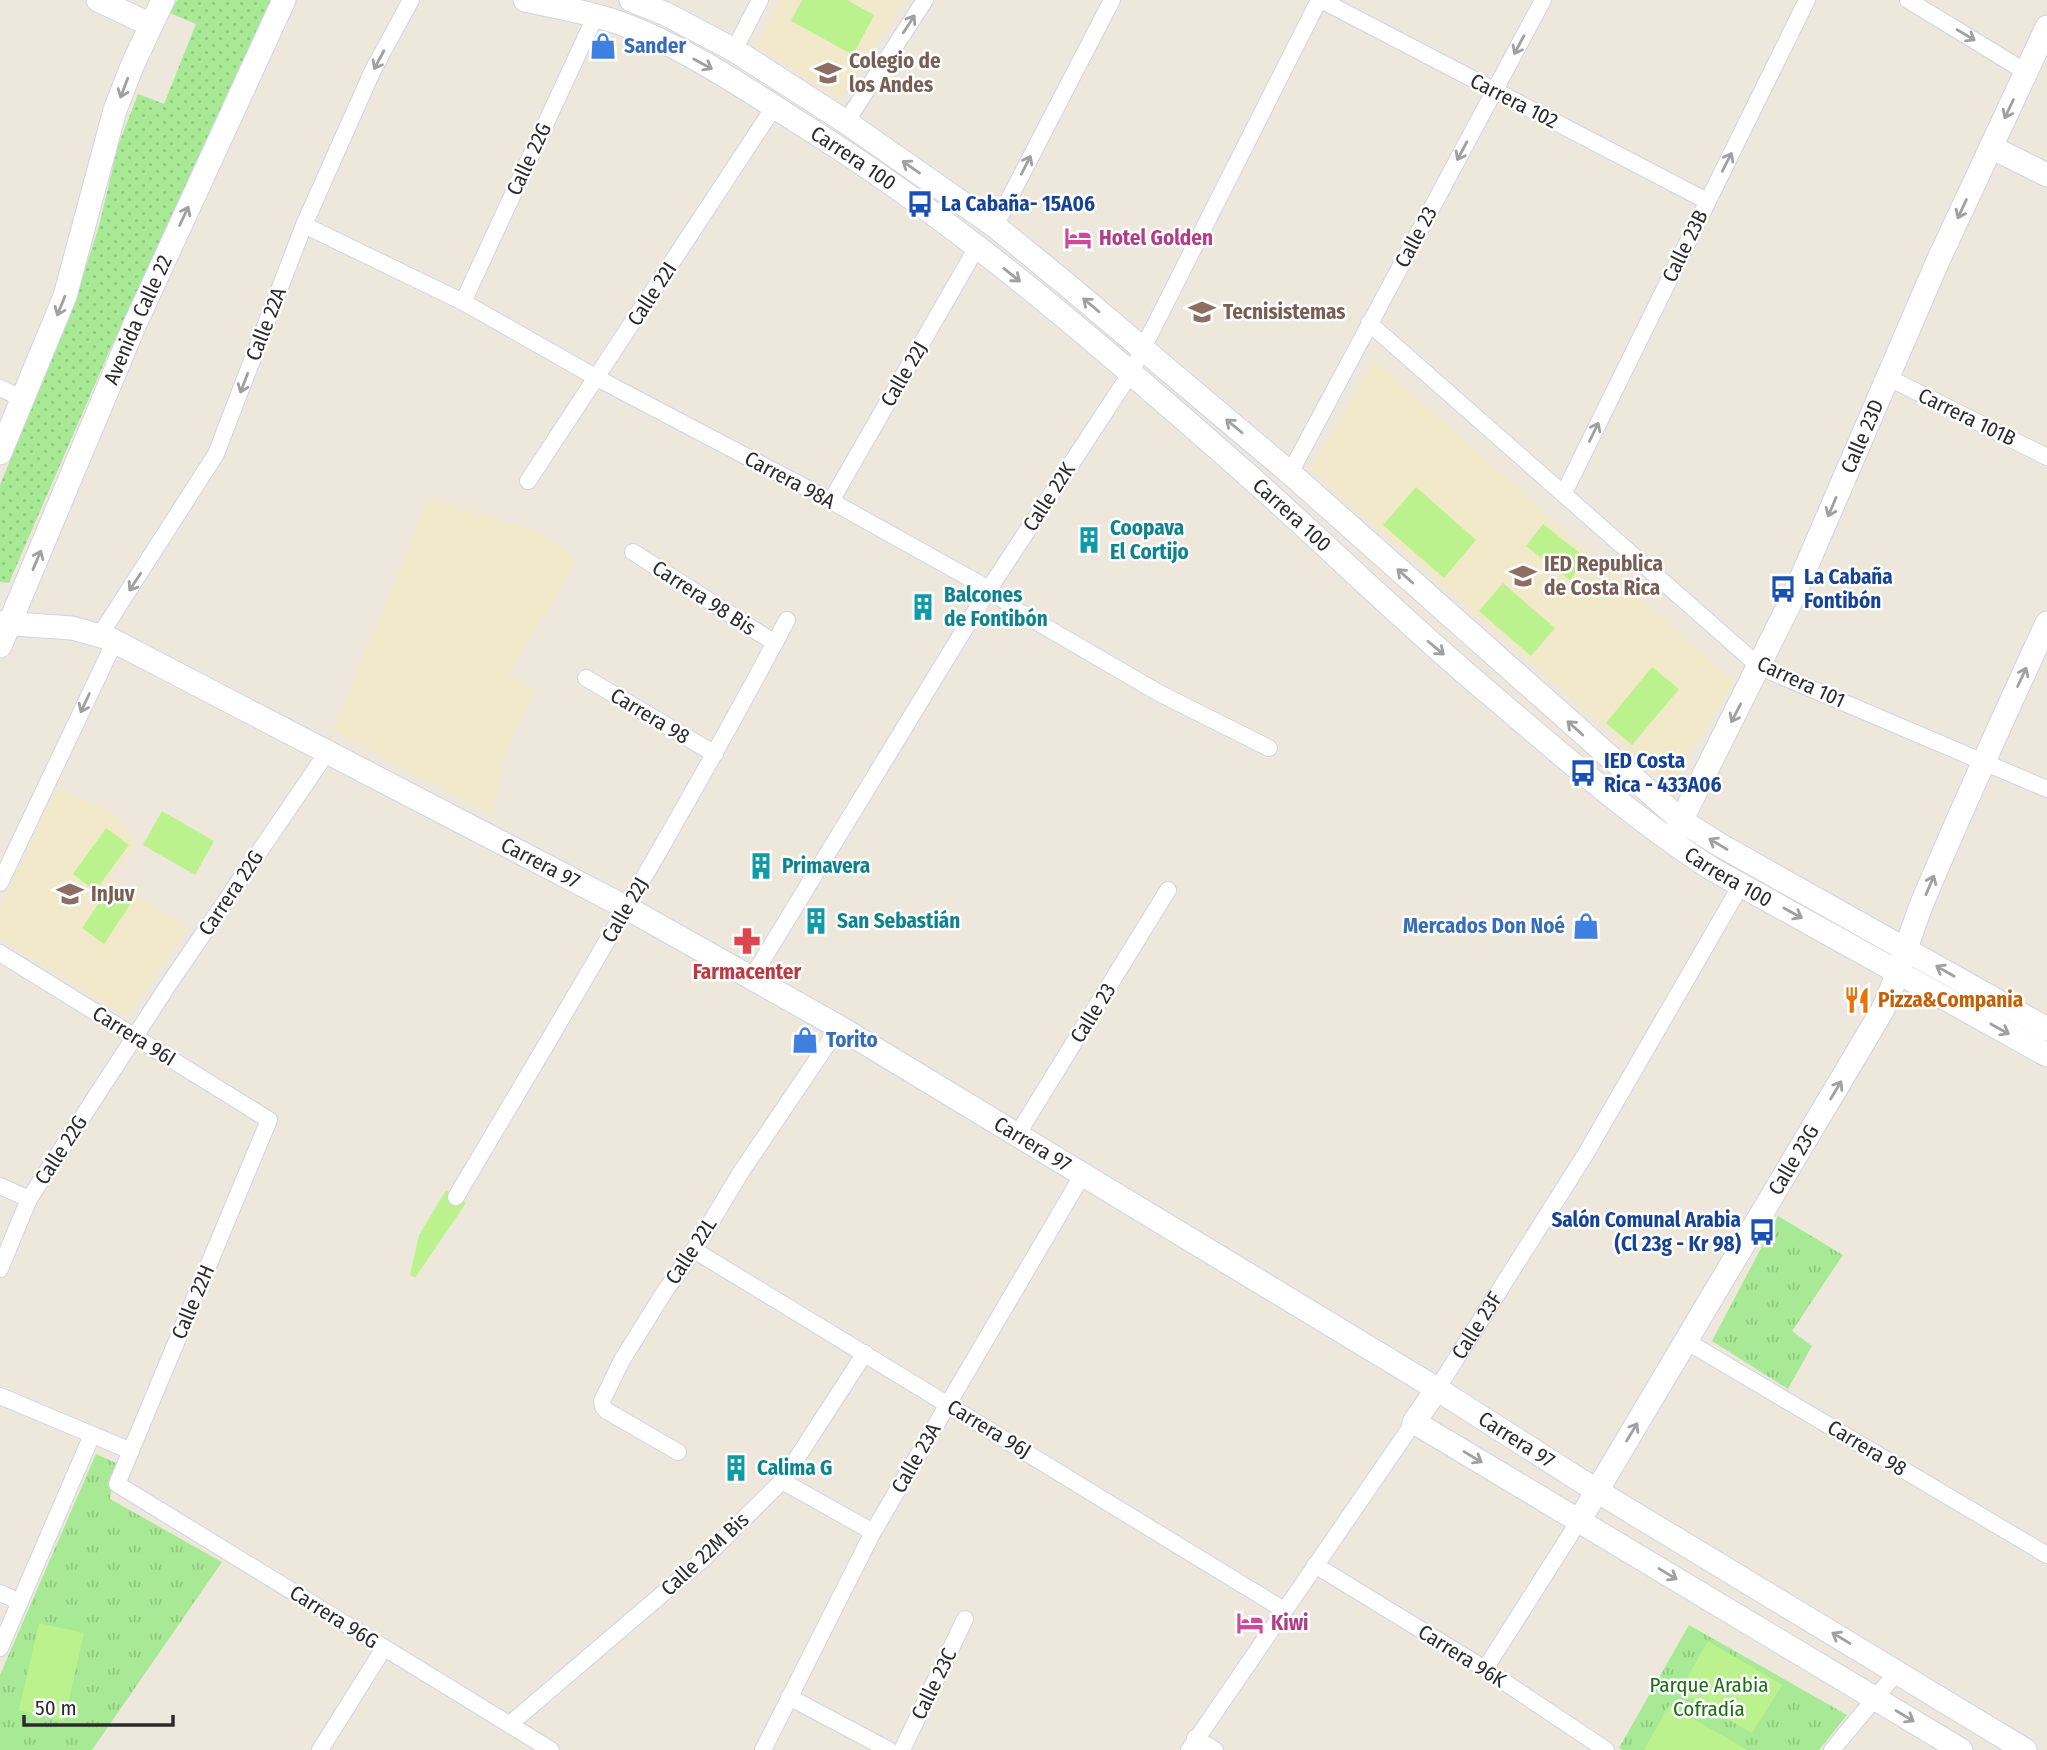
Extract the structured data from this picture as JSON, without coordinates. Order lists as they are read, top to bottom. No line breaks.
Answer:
{"streets":{"street":["Carrera 102","Carrera 100","Calle 22G","Calle 23","Calle 23B","Calle 22I","Avenida Calle 22","Calle 22A","Calle 22J","Carrera 101B","Calle 23D","Carrera 98A","Calle 22K","Carrera 98 Bis","Carrera 101","Carrera 98","Carrera 97","Carrera 22G","Carrera 96I","Calle 23G","Calle 22L","Calle 22H","Calle 23F","Carrera 96J","Calle 23A","Calle 22M Bis","Carrera 96G","Carrera 96K","Calle 23C"]},"crossings":[["Carrera 102","Calle 23"],["Carrera 102","Calle 23B"],["Carrera 102","Calle 22K"],["Carrera 100","Calle 22G"],["Carrera 100","Calle 23"],["Carrera 100","Calle 22I"],["Carrera 100","Calle 22J"],["Carrera 100","Calle 23D"],["Carrera 100","Calle 22K"],["Carrera 100","Calle 23G"],["Carrera 100","Calle 23F"],["Calle 22G","Carrera 98A"],["Calle 22G","Carrera 22G"],["Calle 22G","Carrera 96I"],["Calle 23","Carrera 101"],["Calle 23","Carrera 97"],["Calle 23B","Carrera 101"],["Calle 22I","Carrera 98A"],["Avenida Calle 22","Carrera 97"],["Calle 22A","Carrera 98A"],["Calle 22A","Carrera 97"],["Calle 22J","Carrera 98A"],["Calle 22J","Carrera 98 Bis"],["Calle 22J","Carrera 98"],["Calle 22J","Carrera 97"],["Carrera 101B","Calle 23D"],["Calle 23D","Carrera 101"],["Carrera 98A","Calle 22K"],["Calle 22K","Carrera 97"],["Carrera 101","Calle 23G"],["Carrera 98","Calle 23G"],["Carrera 97","Carrera 22G"],["Carrera 97","Calle 23G"],["Carrera 97","Calle 22L"],["Carrera 97","Calle 23F"],["Carrera 97","Calle 23A"],["Carrera 22G","Carrera 96I"],["Carrera 96I","Calle 22H"],["Calle 23G","Carrera 96K"],["Calle 22L","Carrera 96J"],["Calle 22H","Carrera 96G"],["Calle 23F","Carrera 96J"],["Calle 23F","Carrera 96K"],["Carrera 96J","Calle 23A"],["Carrera 96J","Calle 22M Bis"],["Calle 22M Bis","Carrera 96G"]],"one_way":["Calle 23","Calle 23B","Calle 22A","Calle 23D","Calle 23G"],"parks":["Parque Arabia Cofradía"],"places":{"shop":["Sander","Mercados Don Noé","Torito"],"school or university":["Colegio de los Andes","Tecnisistemas","IED Republica de Costa Rica","InJuv"],"bus stop":["La Cabaña- 15A06","La Cabaña Fontibón","IED Costa Rica - 433A06","Salón Comunal Arabia (Cl 23g - Kr 98)"],"hotel":["Hotel Golden","Kiwi"],"building":["Coopava El Cortijo","Balcones de Fontibón","Primavera","San Sebastián","Calima G"],"pharmacy":["Farmacenter"],"restaurant":["Pizza&Compania"]},"scale_bar":"50 m"}
